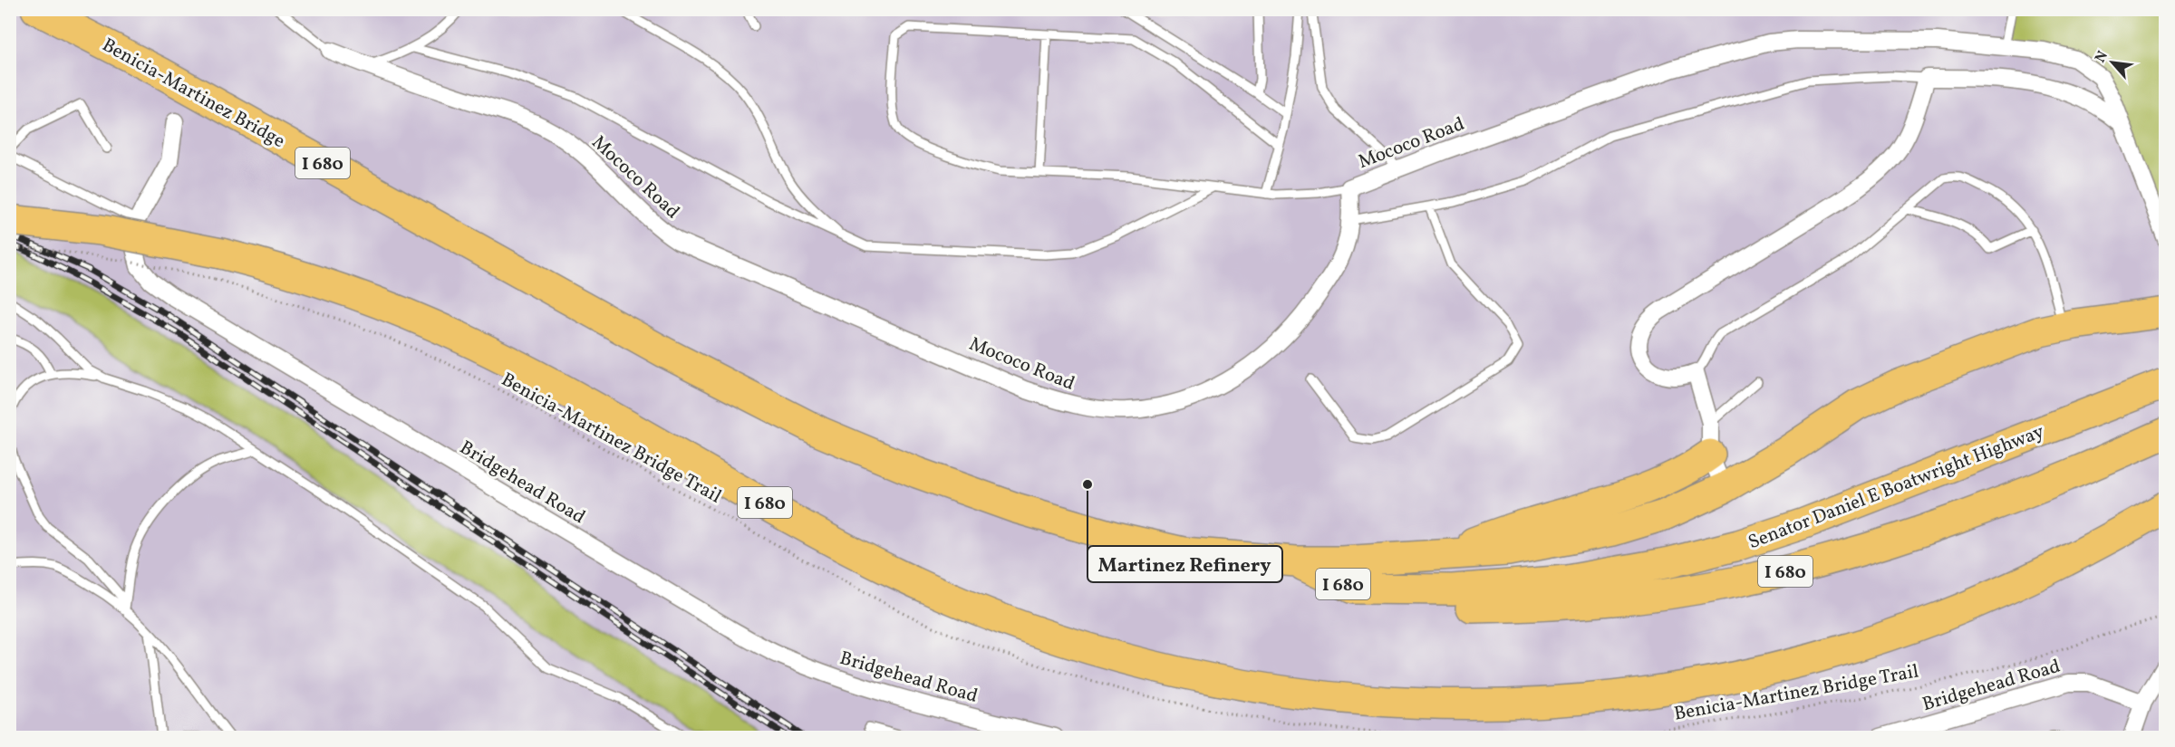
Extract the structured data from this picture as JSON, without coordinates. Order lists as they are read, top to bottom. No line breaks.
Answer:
{"streets":{"highway":["Benicia-Martinez Bridge","I 680","Senator Daniel E Boatwright Highway"],"street":["Mococo Road","Bridgehead Road"],"path":["Benicia-Martinez Bridge Trail"]},"crossings":[["Benicia-Martinez Bridge","Senator Daniel E Boatwright Highway"],["I 680","Benicia-Martinez Bridge Trail"]],"places":["Martinez Refinery"],"north":"top left"}
